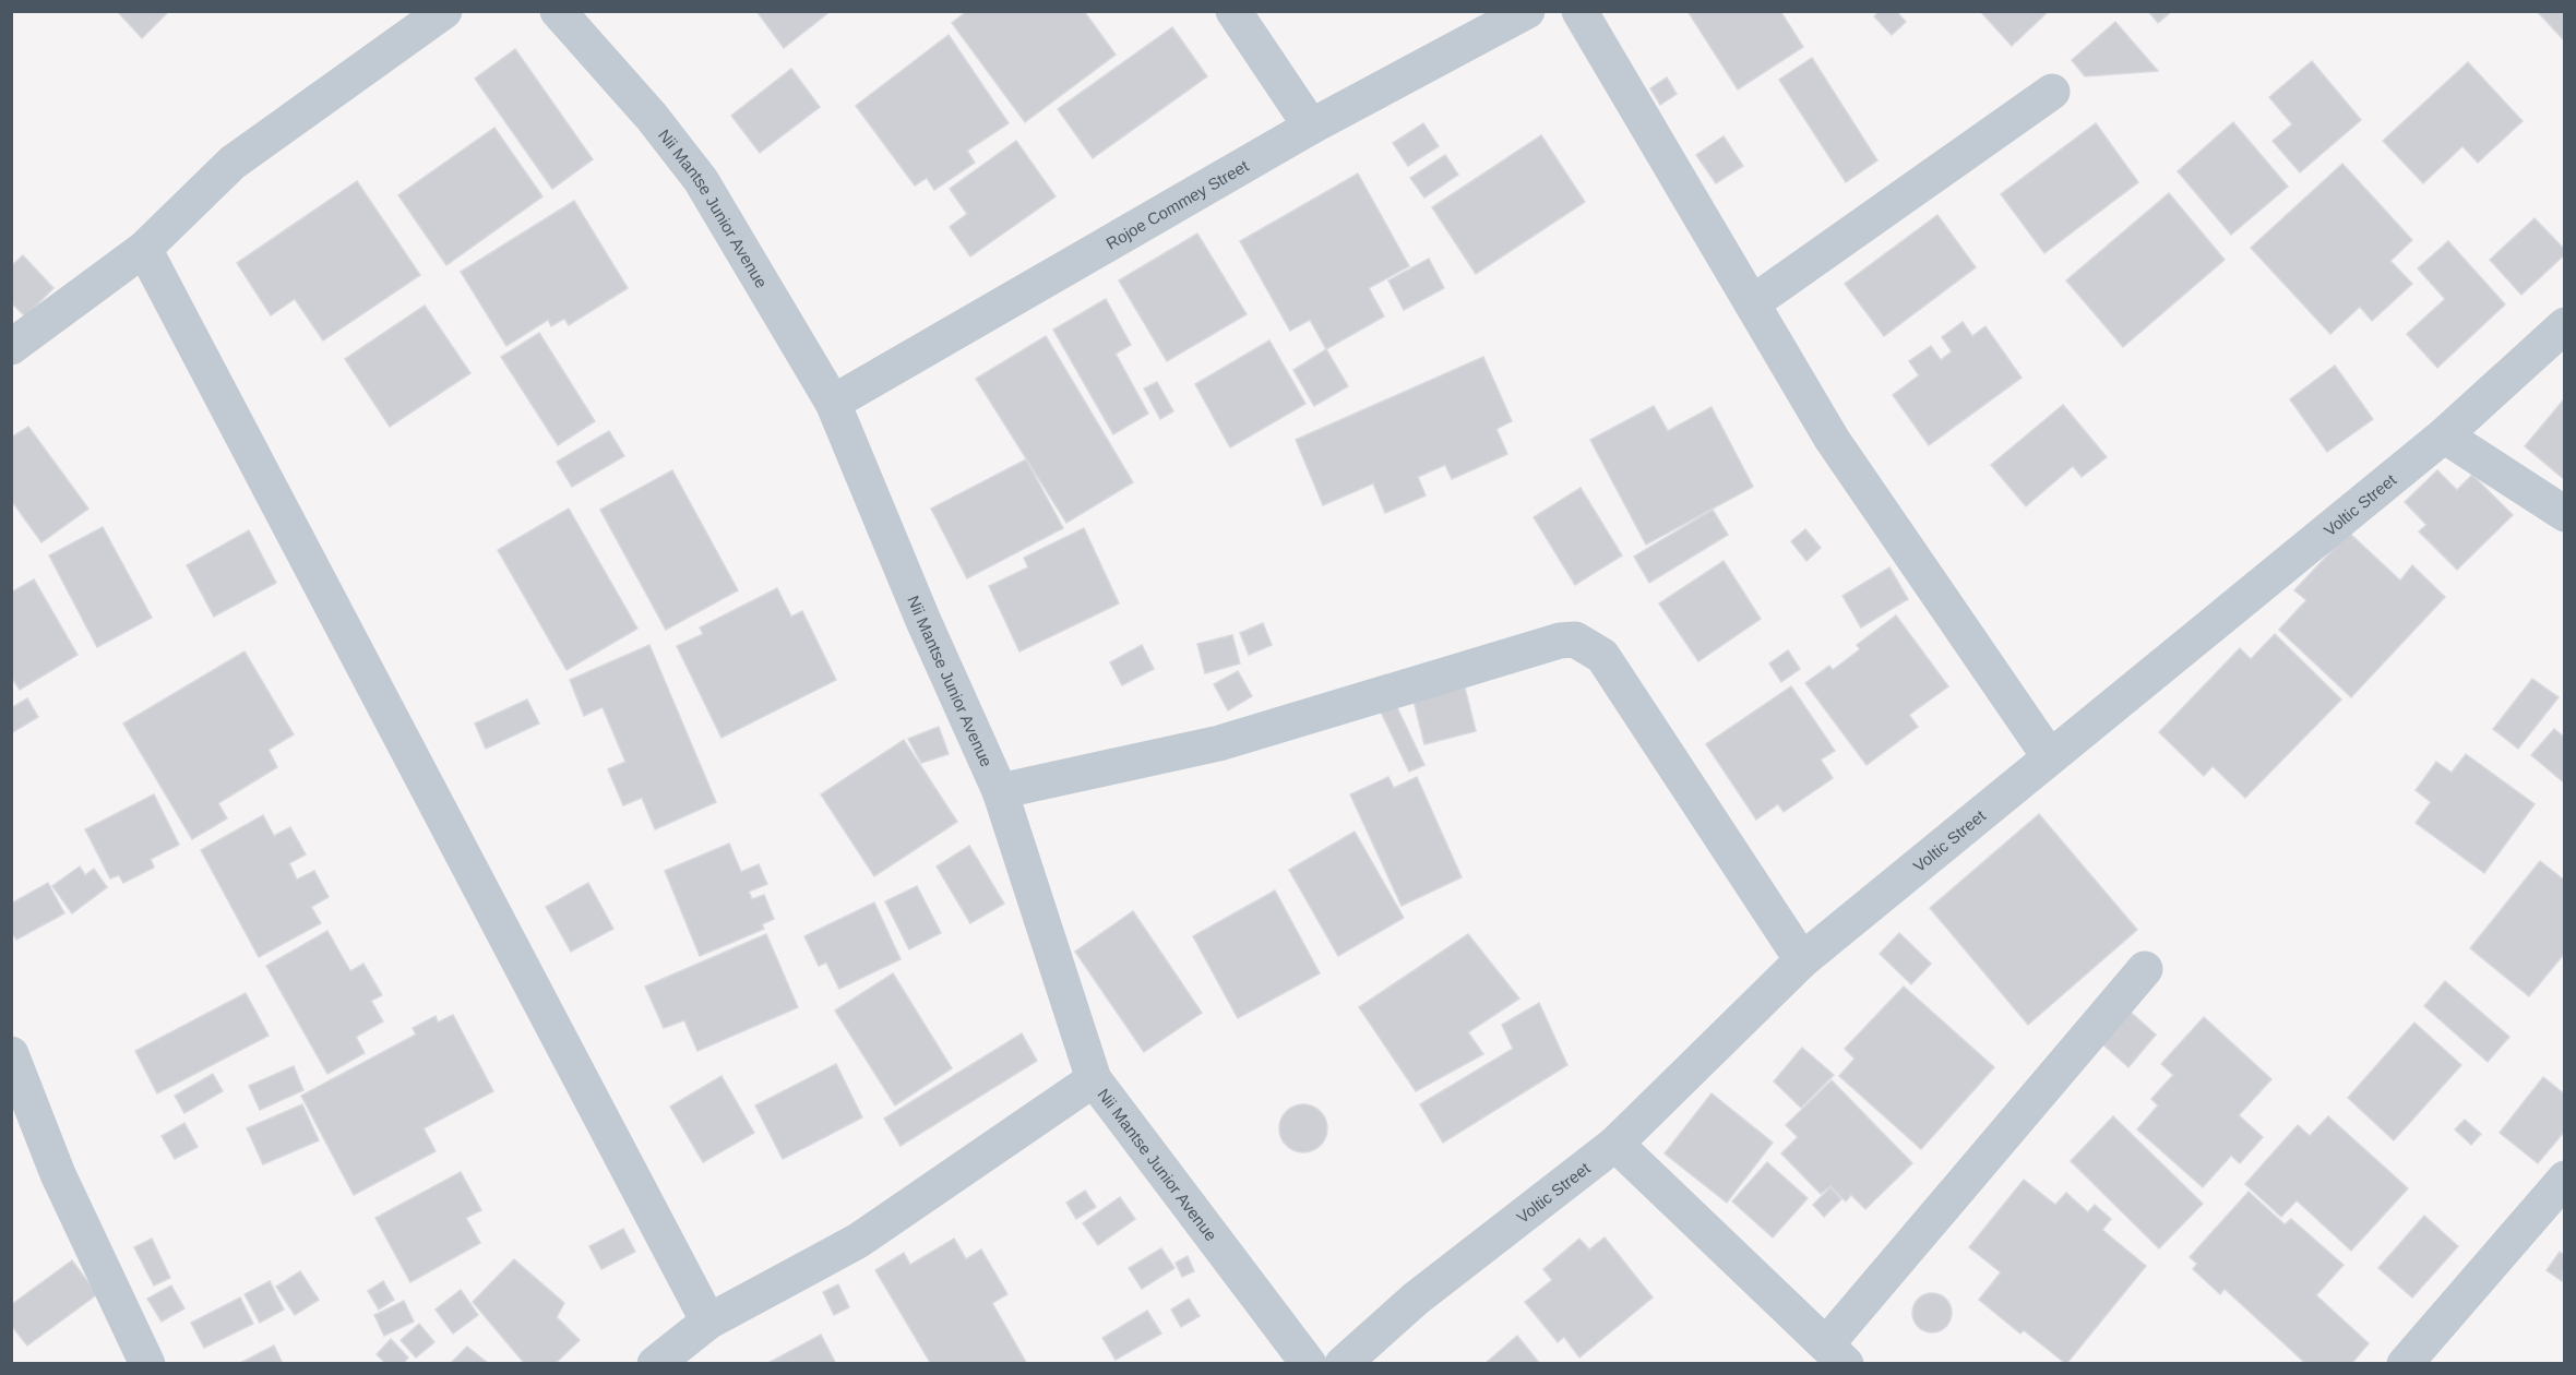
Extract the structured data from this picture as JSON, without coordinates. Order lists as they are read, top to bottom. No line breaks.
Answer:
{"streets":{"street":["Rojoe Commey Street","Nii Mantse Junior Avenue","Voltic Street"]},"crossings":[["Rojoe Commey Street","Nii Mantse Junior Avenue"]]}
